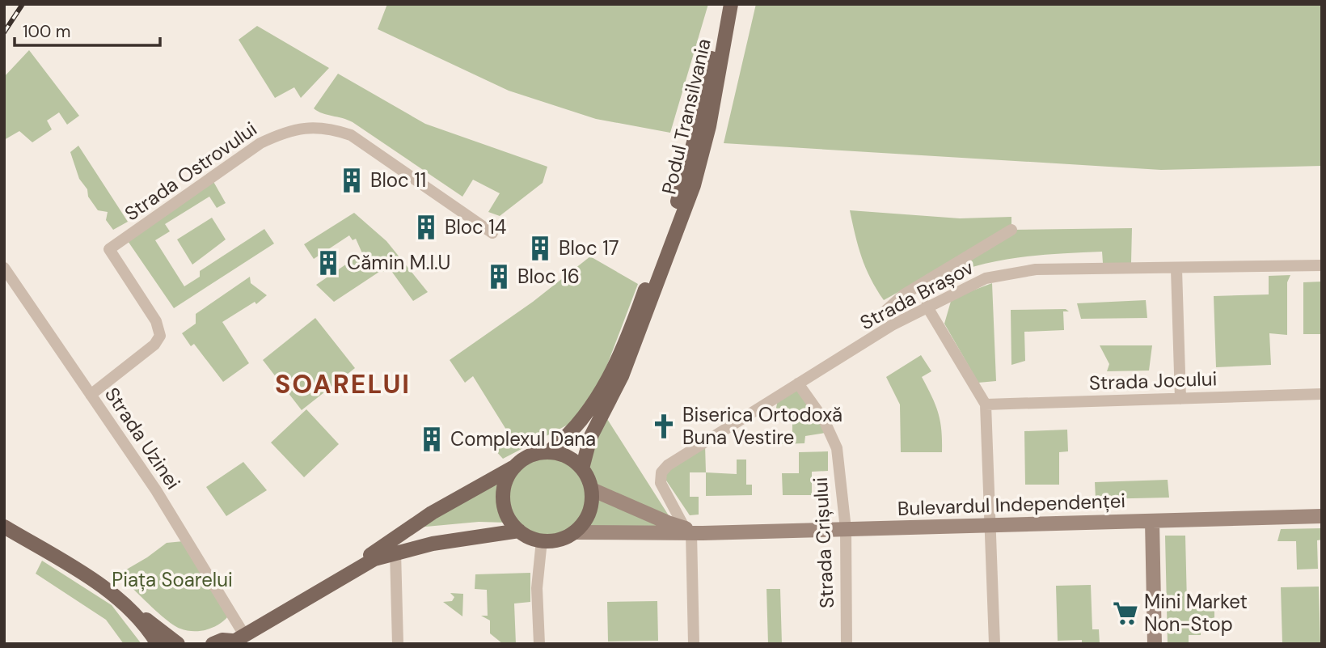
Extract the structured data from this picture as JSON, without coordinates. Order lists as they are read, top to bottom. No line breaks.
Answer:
{"streets":{"main road":["Podul Transilvania","Bulevardul Independenței"],"street":["Strada Ostrovului","Strada Brașov","Strada Jocului","Strada Uzinei","Strada Crișului"]},"crossings":[["Strada Ostrovului","Strada Uzinei"],["Strada Brașov","Bulevardul Independenței"],["Strada Brașov","Strada Crișului"],["Bulevardul Independenței","Strada Crișului"]],"districts":["SOARELUI"],"parks":["Piața Soarelui"],"places":{"building":["Bloc 11","Bloc 14","Bloc 17","Cămin M.I.U","Bloc 16","Complexul Dana"],"church":["Biserica Ortodoxă Buna Vestire"],"supermarket":["Mini Market Non-Stop"]},"scale_bar":"100 m"}
